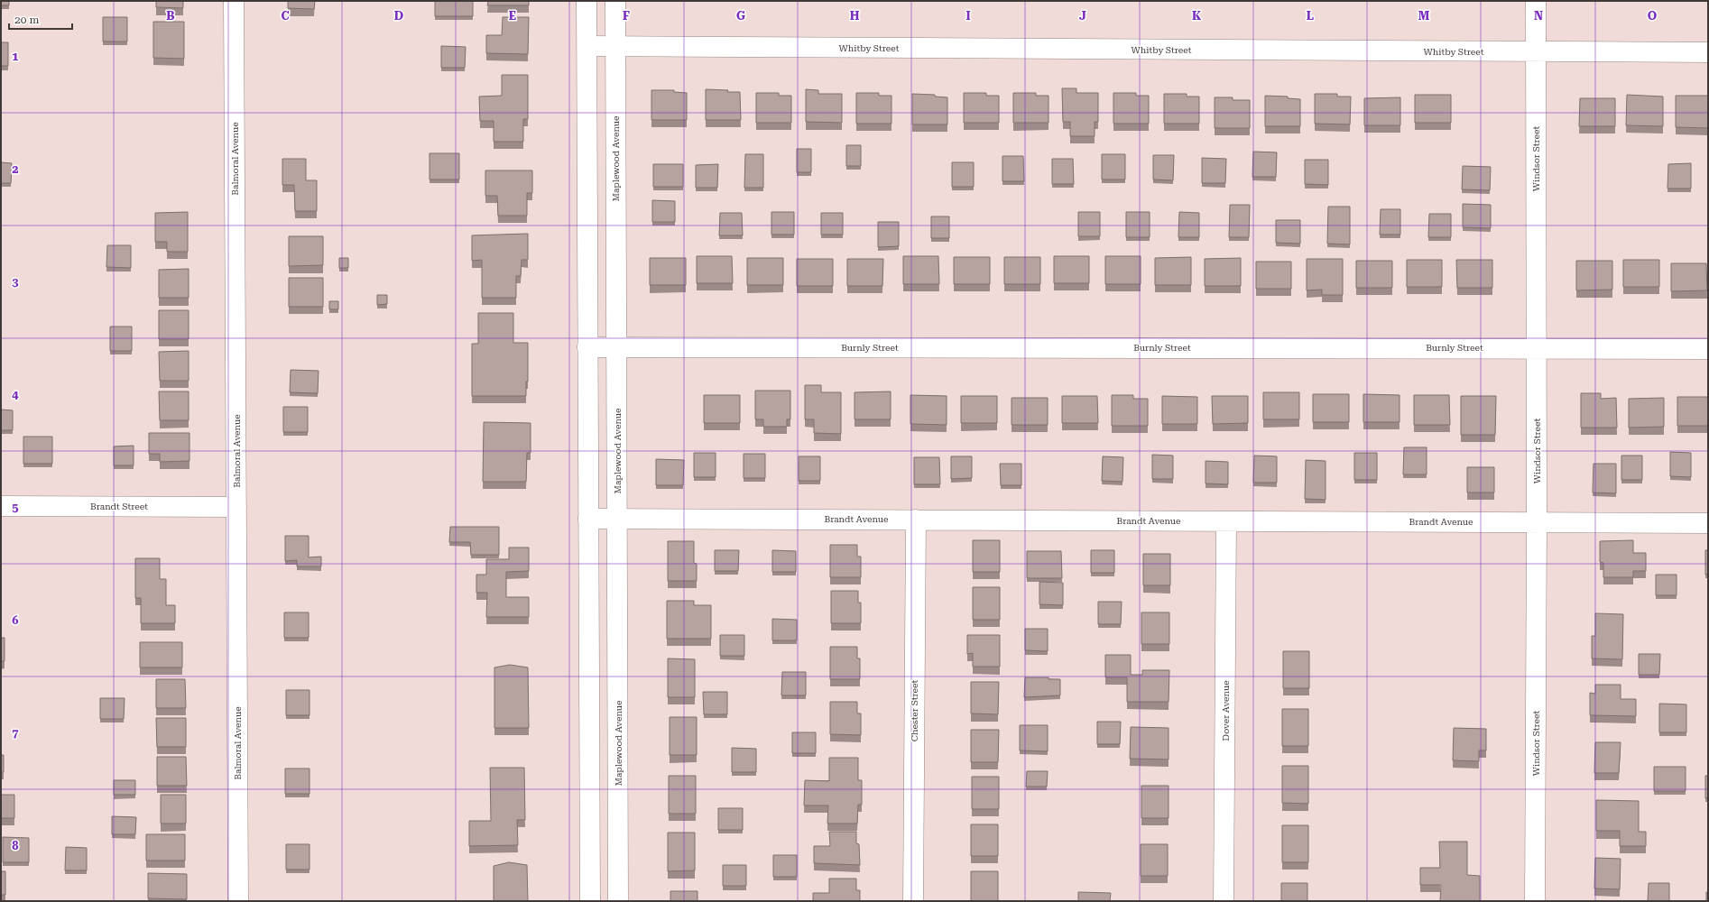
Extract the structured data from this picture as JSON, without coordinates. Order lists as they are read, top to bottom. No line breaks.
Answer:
{"streets":{"street":["Whitby Street","Balmoral Avenue","Maplewood Avenue","Windsor Street","Burnly Street","Brandt Street","Brandt Avenue","Chester Street","Dover Avenue"]},"crossings":[["Whitby Street","Maplewood Avenue"],["Whitby Street","Windsor Street"],["Balmoral Avenue","Brandt Street"],["Maplewood Avenue","Burnly Street"],["Maplewood Avenue","Brandt Avenue"],["Windsor Street","Burnly Street"],["Windsor Street","Brandt Avenue"],["Brandt Avenue","Chester Street"],["Brandt Avenue","Dover Avenue"]],"scale_bar":"20 m","grid":{"columns":["B","C","D","E","F","G","H","I","J","K","L","M","N","O"],"rows":["1","2","3","4","5","6","7","8"]}}
